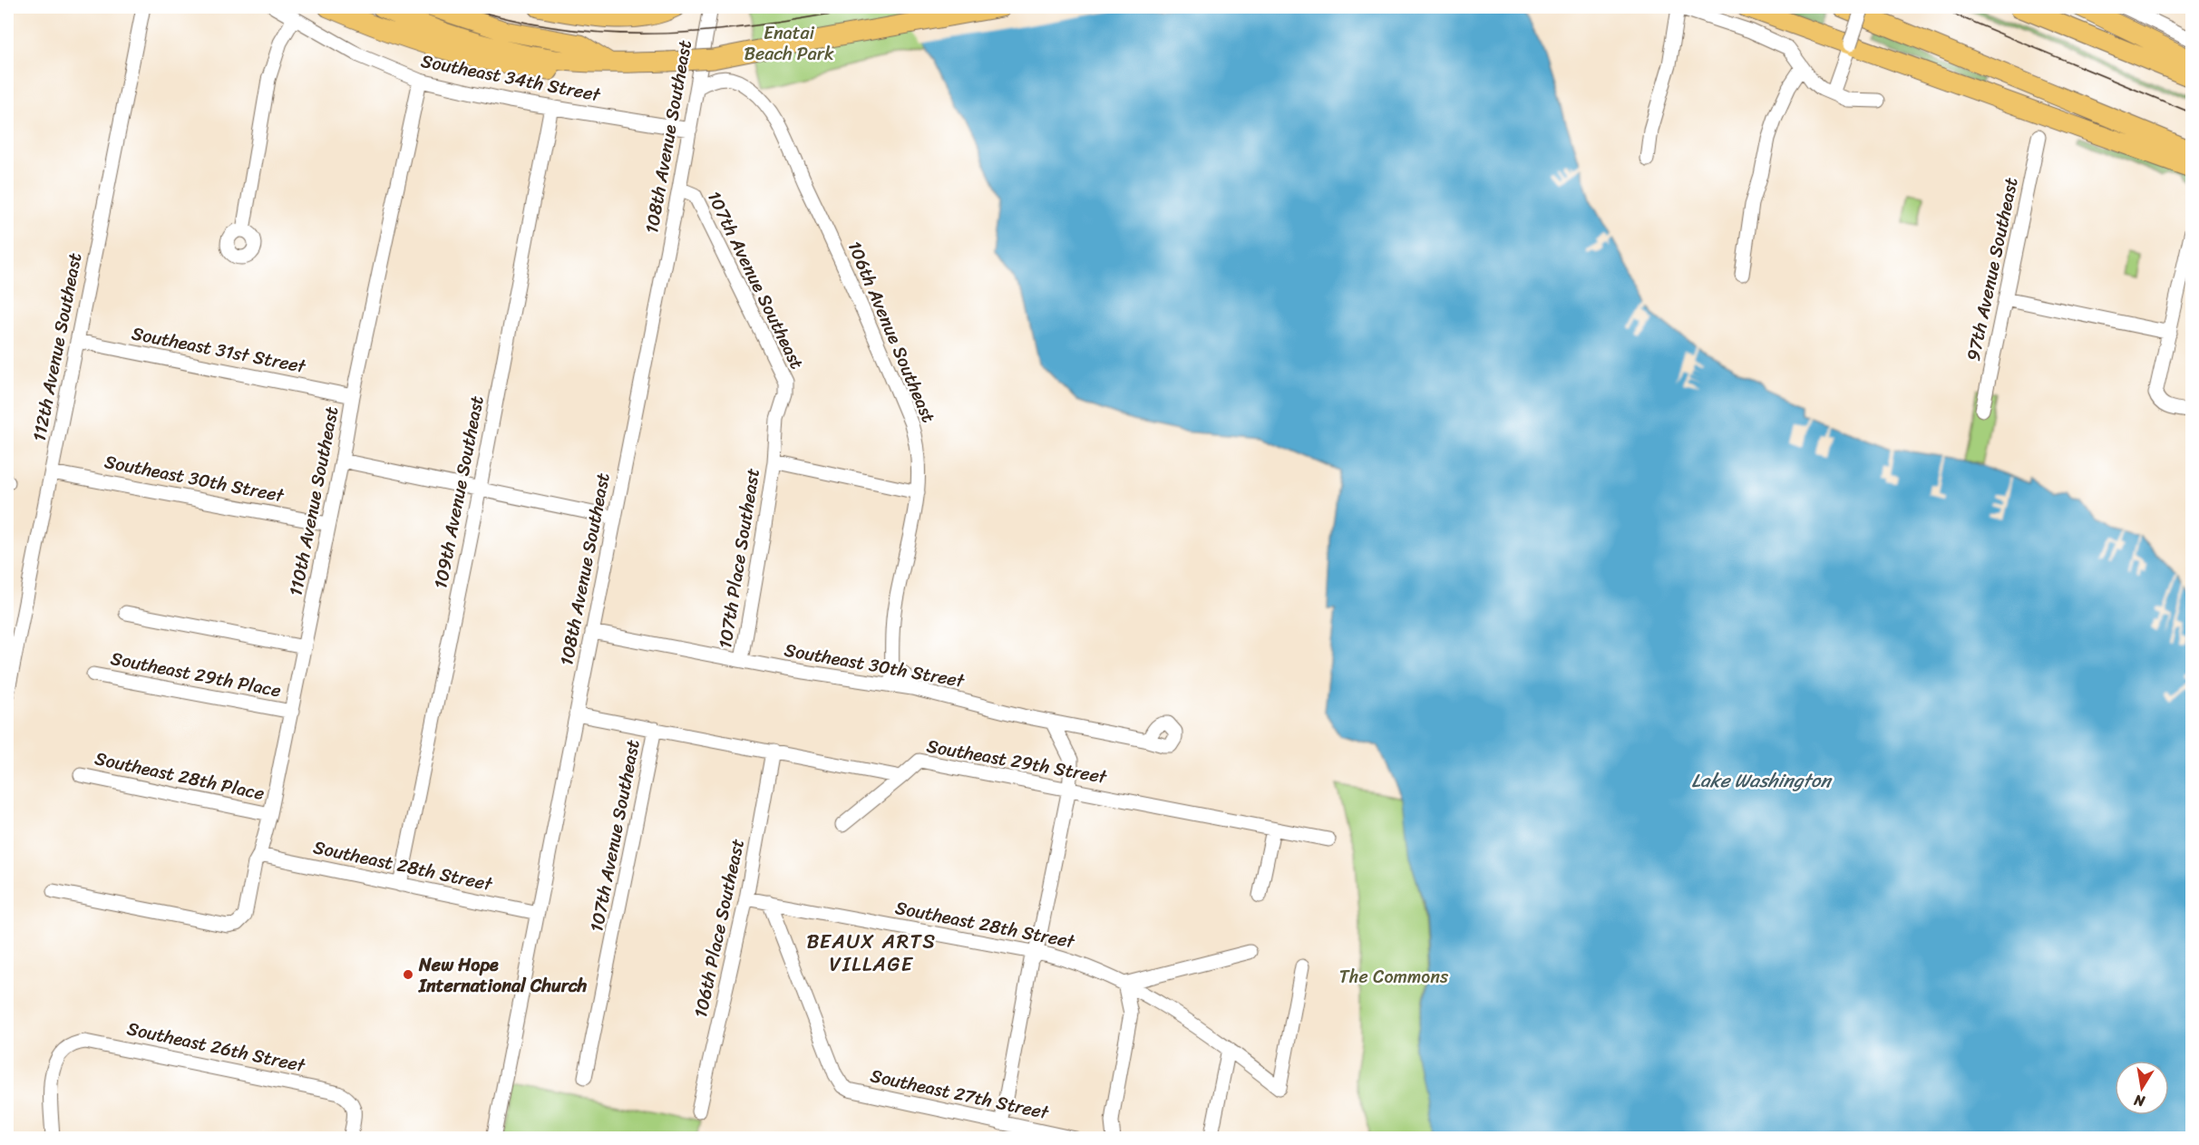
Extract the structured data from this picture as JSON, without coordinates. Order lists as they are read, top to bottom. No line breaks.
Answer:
{"streets":{"street":["Southeast 34th Street","108th Avenue Southeast","97th Avenue Southeast","107th Avenue Southeast","106th Avenue Southeast","112th Avenue Southeast","Southeast 31st Street","Southeast 30th Street","109th Avenue Southeast","110th Avenue Southeast","107th Place Southeast","Southeast 29th Place","Southeast 29th Street","Southeast 28th Place","Southeast 28th Street","106th Place Southeast","Southeast 26th Street","Southeast 27th Street"]},"crossings":[["Southeast 34th Street","108th Avenue Southeast"],["Southeast 34th Street","109th Avenue Southeast"],["Southeast 34th Street","110th Avenue Southeast"],["108th Avenue Southeast","107th Avenue Southeast"],["108th Avenue Southeast","106th Avenue Southeast"],["108th Avenue Southeast","Southeast 30th Street"],["108th Avenue Southeast","Southeast 28th Street"],["107th Avenue Southeast","107th Place Southeast"],["106th Avenue Southeast","Southeast 30th Street"],["112th Avenue Southeast","Southeast 31st Street"],["112th Avenue Southeast","Southeast 30th Street"],["Southeast 31st Street","110th Avenue Southeast"],["Southeast 30th Street","110th Avenue Southeast"],["Southeast 30th Street","107th Place Southeast"],["109th Avenue Southeast","Southeast 28th Street"],["110th Avenue Southeast","Southeast 29th Place"],["110th Avenue Southeast","Southeast 28th Place"],["110th Avenue Southeast","Southeast 28th Street"],["Southeast 28th Street","106th Place Southeast"],["Southeast 28th Street","Southeast 27th Street"]],"districts":["BEAUX ARTS VILLAGE"],"water":["Lake Washington"],"parks":["Enatai Beach Park","The Commons"],"places":["New Hope International Church"],"north":"bottom"}
